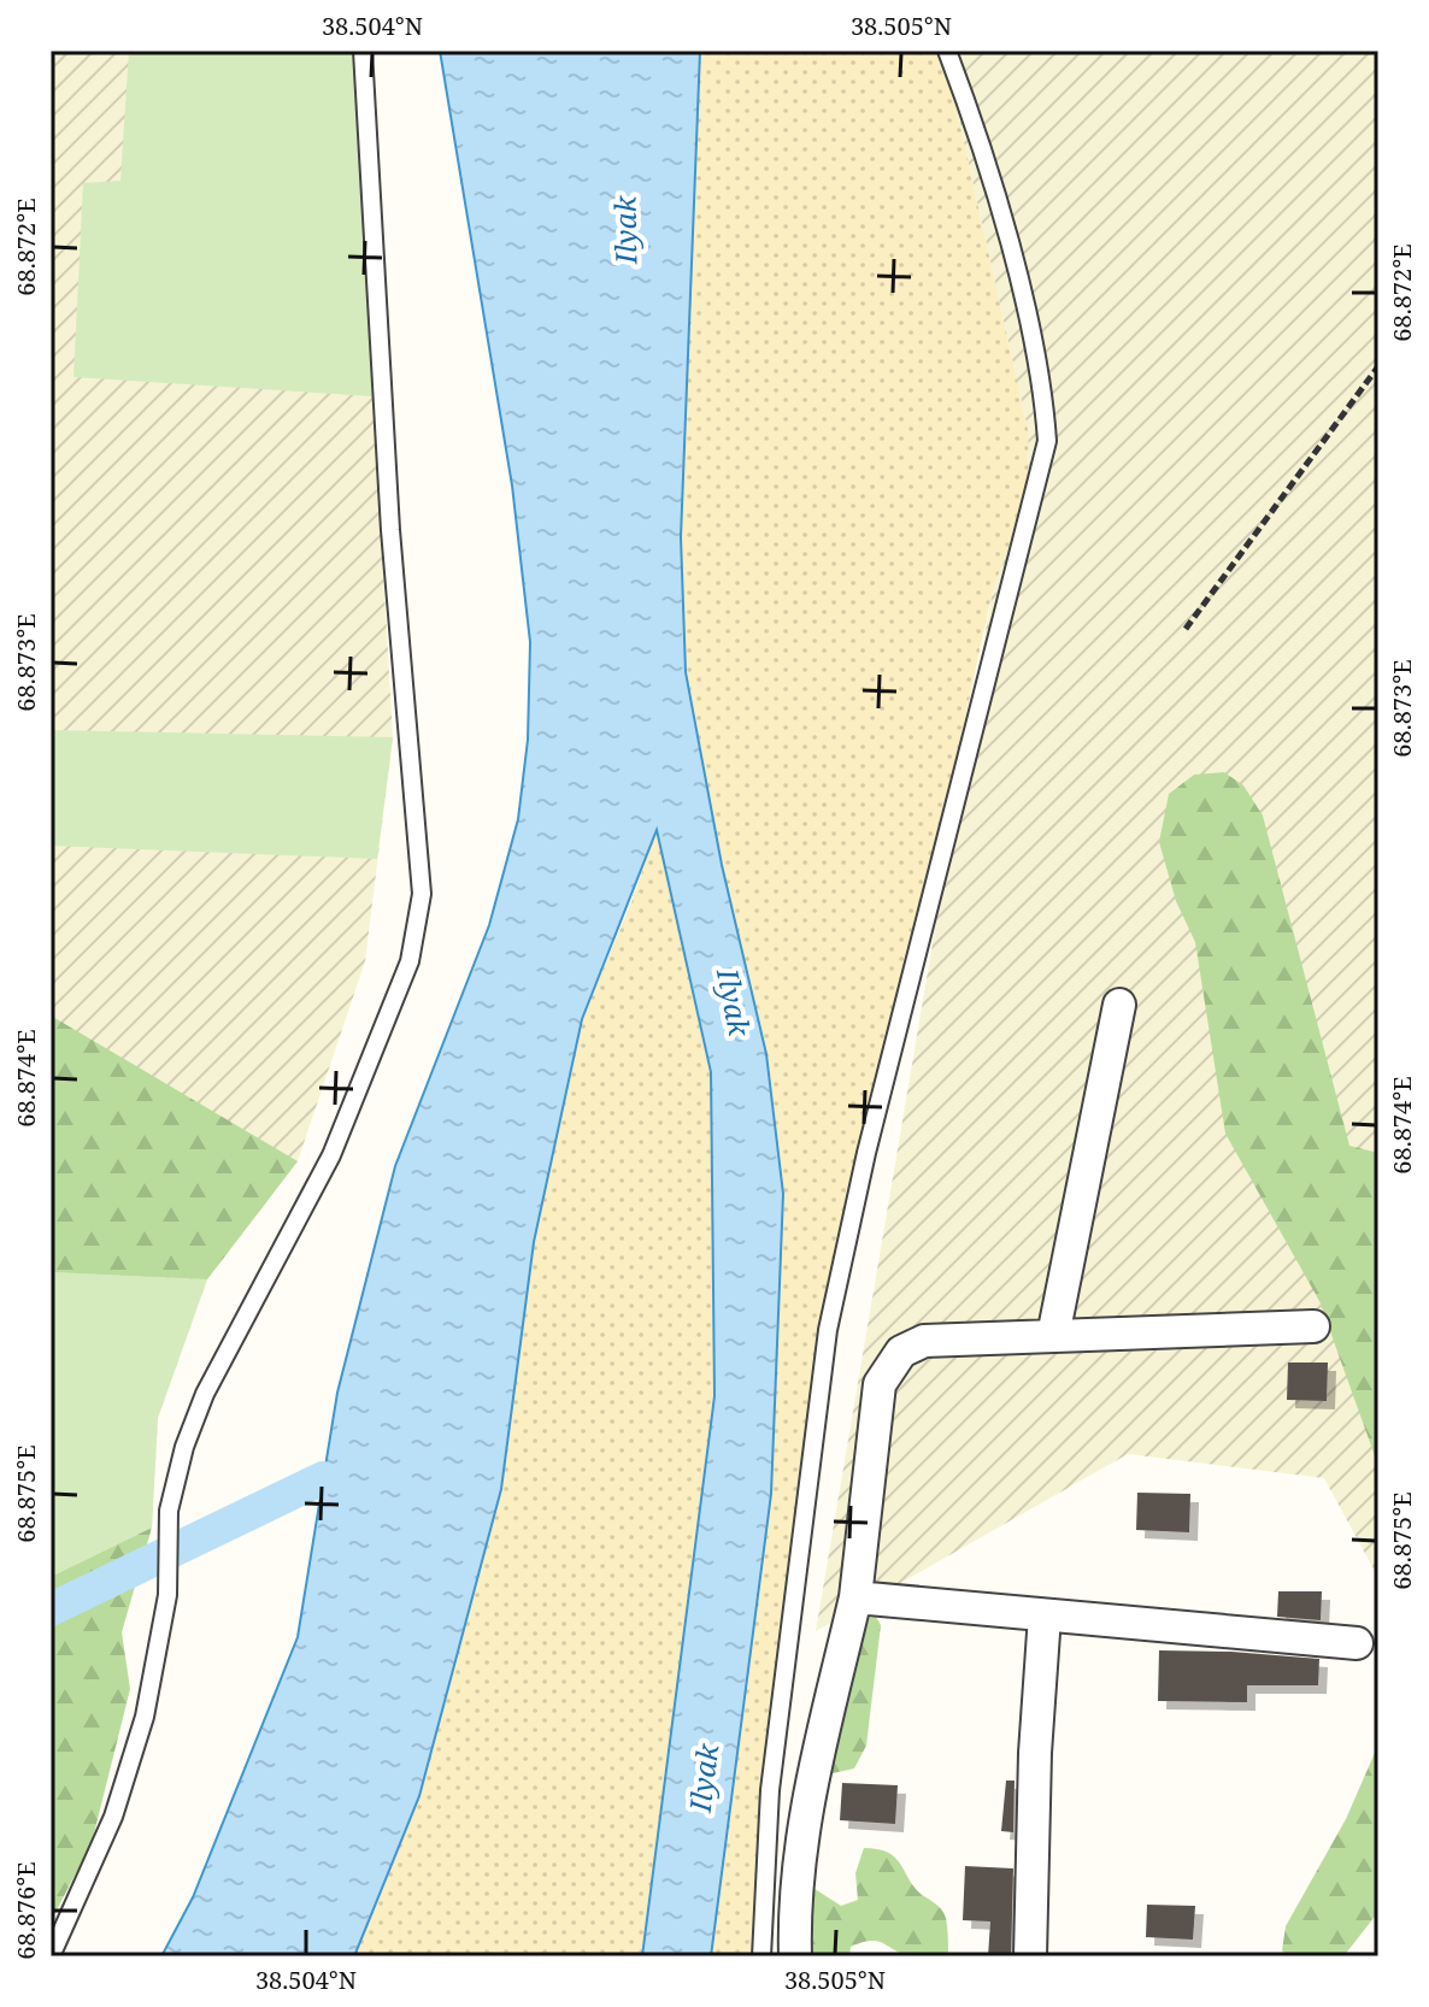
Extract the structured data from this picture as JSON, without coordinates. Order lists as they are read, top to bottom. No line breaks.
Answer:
{"water":["Ilyak"],"coordinates":["38.504°N","38.505°N","68.872°E","68.873°E","68.874°E","68.875°E","68.876°E"]}
